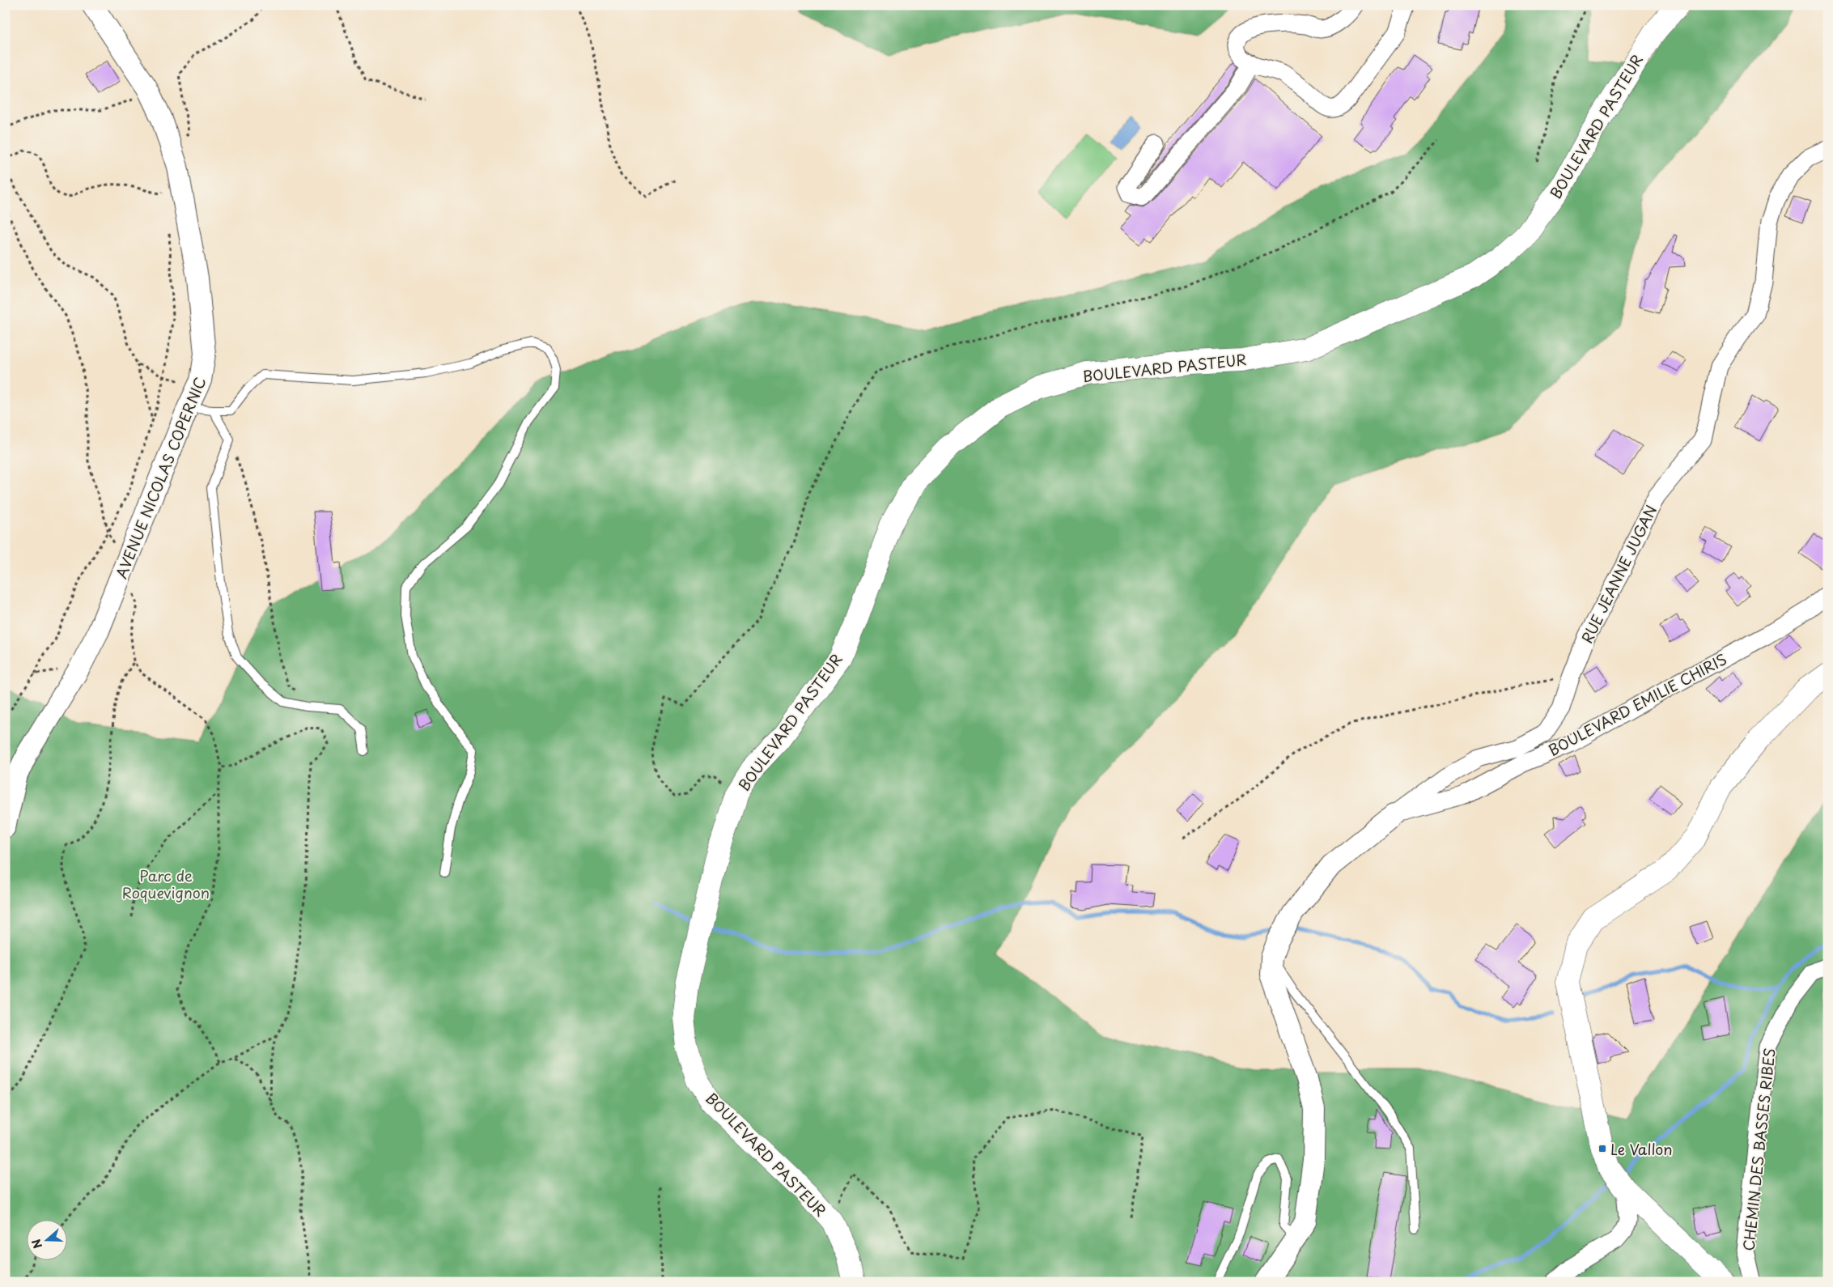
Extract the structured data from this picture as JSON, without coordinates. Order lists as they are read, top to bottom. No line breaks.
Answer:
{"streets":{"main road":["BOULEVARD PASTEUR"],"street":["AVENUE NICOLAS COPERNIC","RUE JEANNE JUGAN","BOULEVARD EMILIE CHIRIS","CHEMIN DES BASSES RIBES"]},"crossings":[["RUE JEANNE JUGAN","BOULEVARD EMILIE CHIRIS"]],"parks":["Parc de Roquevignon"],"places":{"transit":["Le Vallon"]},"north":"left"}
